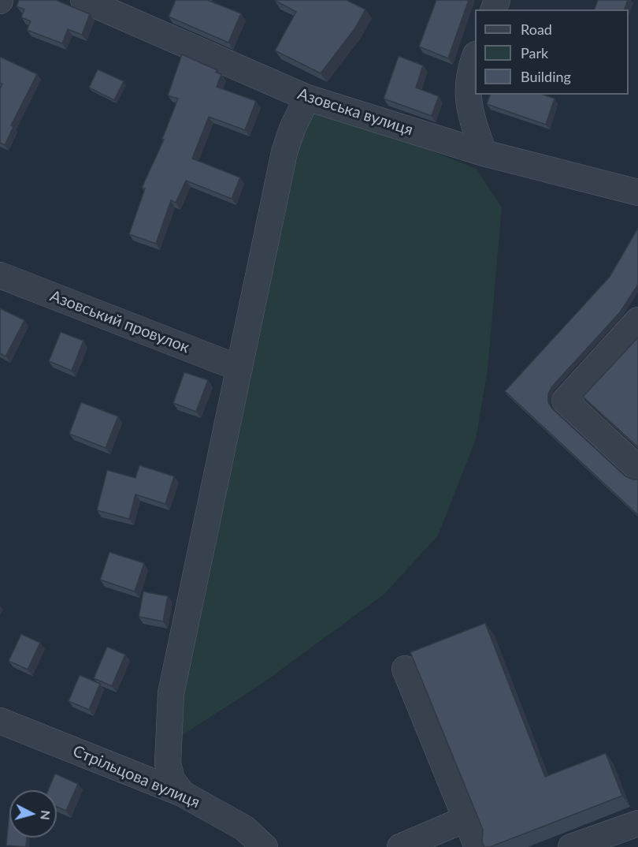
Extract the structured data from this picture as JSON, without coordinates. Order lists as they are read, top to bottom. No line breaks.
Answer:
{"streets":{"street":["Азовська вулиця","Азовський провулок","Стрільцова вулиця"]},"legend":["Road","Park","Building"],"north":"right"}
